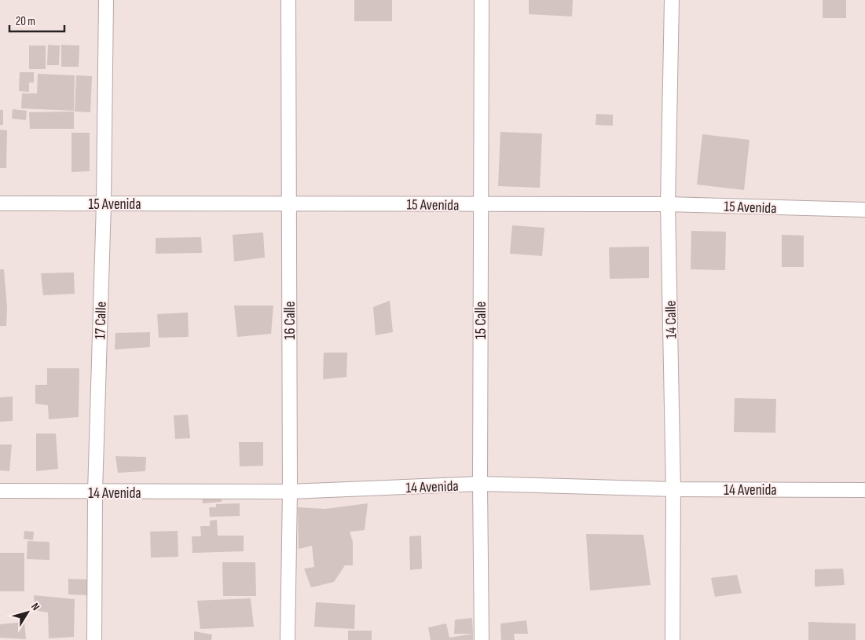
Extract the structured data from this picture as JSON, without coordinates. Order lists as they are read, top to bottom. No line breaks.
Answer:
{"streets":{"street":["15 Avenida","14 Calle","17 Calle","16 Calle","15 Calle","14 Avenida"]},"crossings":[["15 Avenida","14 Calle"],["15 Avenida","17 Calle"],["15 Avenida","16 Calle"],["15 Avenida","15 Calle"],["14 Calle","14 Avenida"],["17 Calle","14 Avenida"],["16 Calle","14 Avenida"],["15 Calle","14 Avenida"]],"scale_bar":"20 m","north":"top right"}
